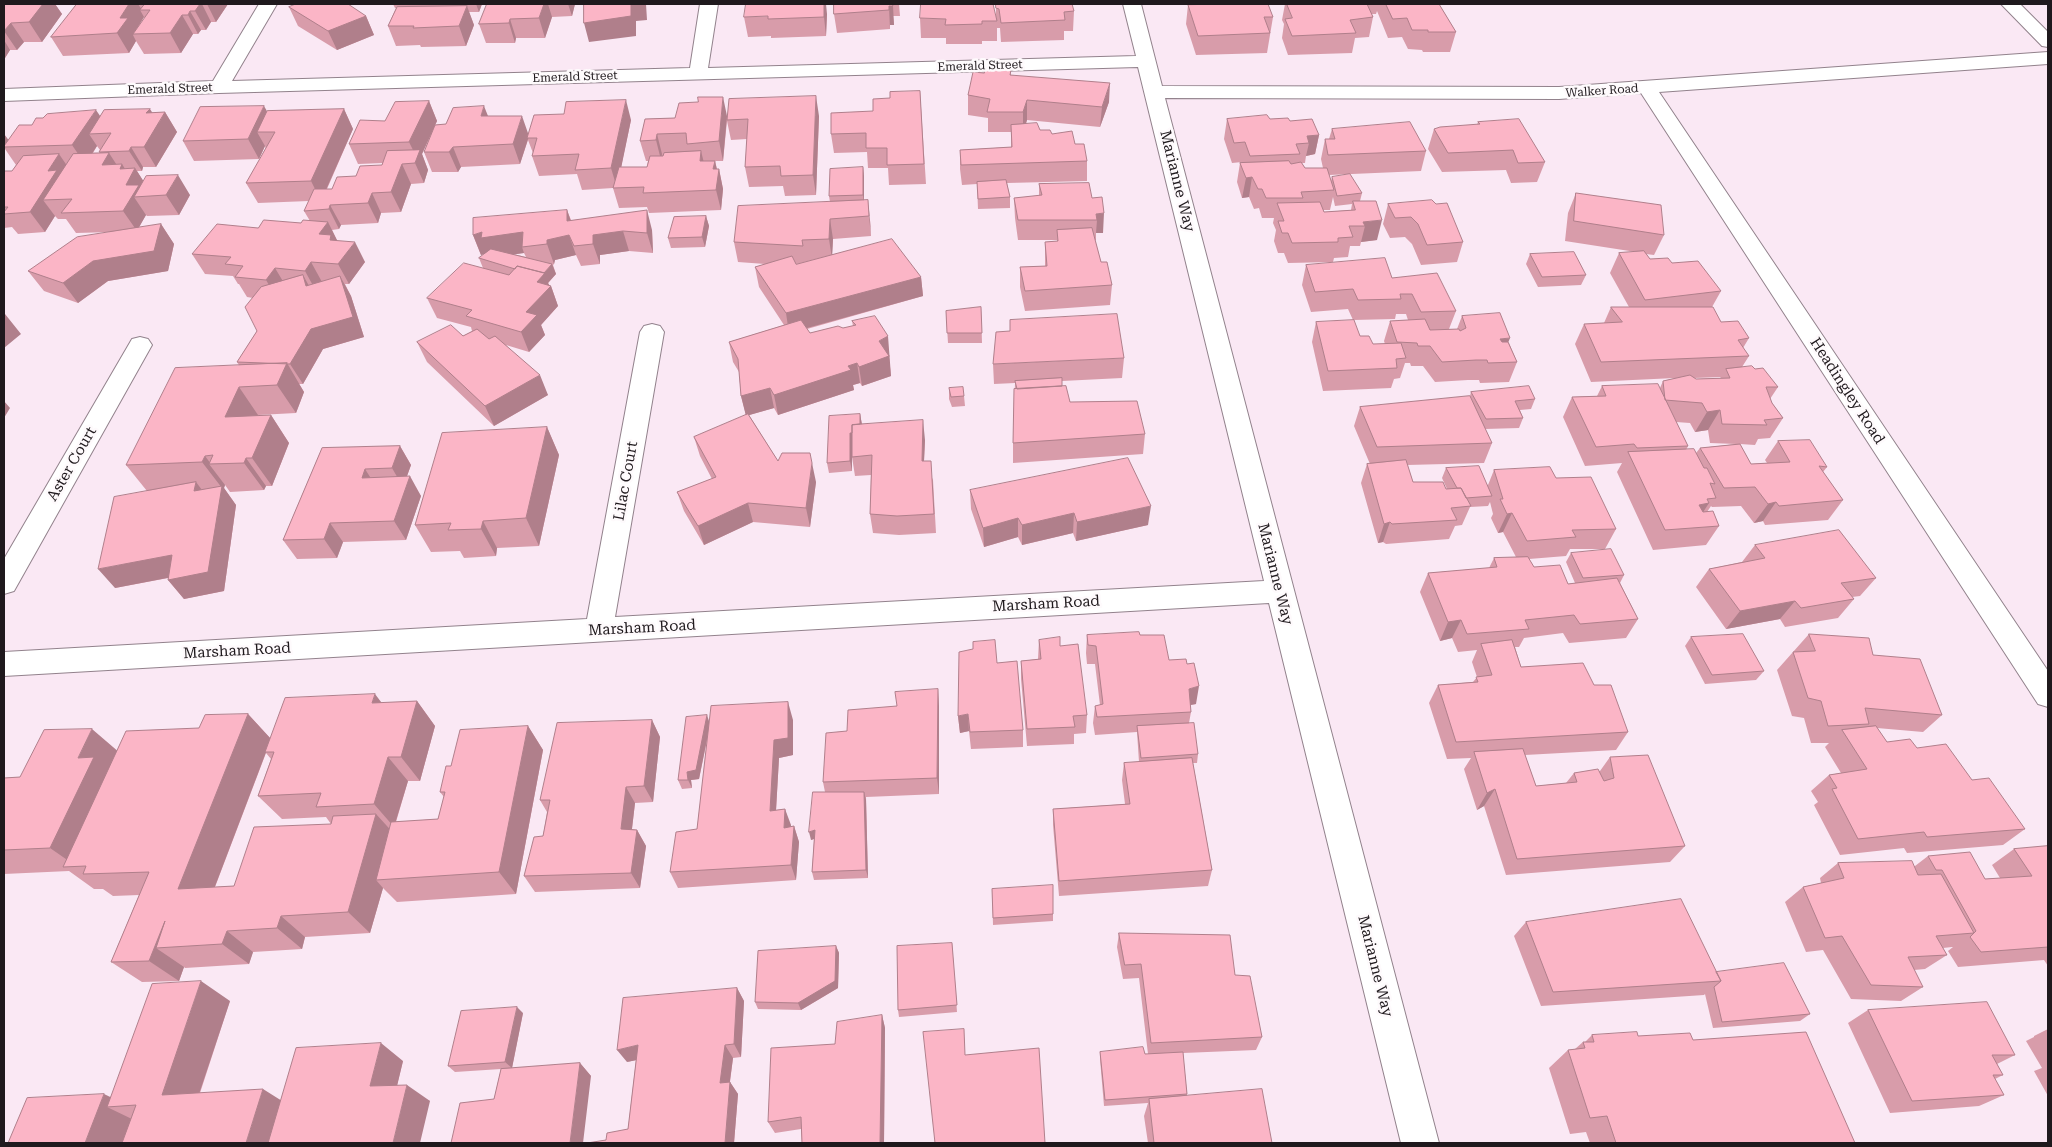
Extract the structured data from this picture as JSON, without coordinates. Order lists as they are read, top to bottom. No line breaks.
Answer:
{"streets":{"street":["Emerald Street","Walker Road","Marianne Way","Headingley Road","Aster Court","Lilac Court","Marsham Road"]},"crossings":[["Emerald Street","Marianne Way"],["Walker Road","Marianne Way"],["Walker Road","Headingley Road"],["Marianne Way","Marsham Road"],["Lilac Court","Marsham Road"]]}
